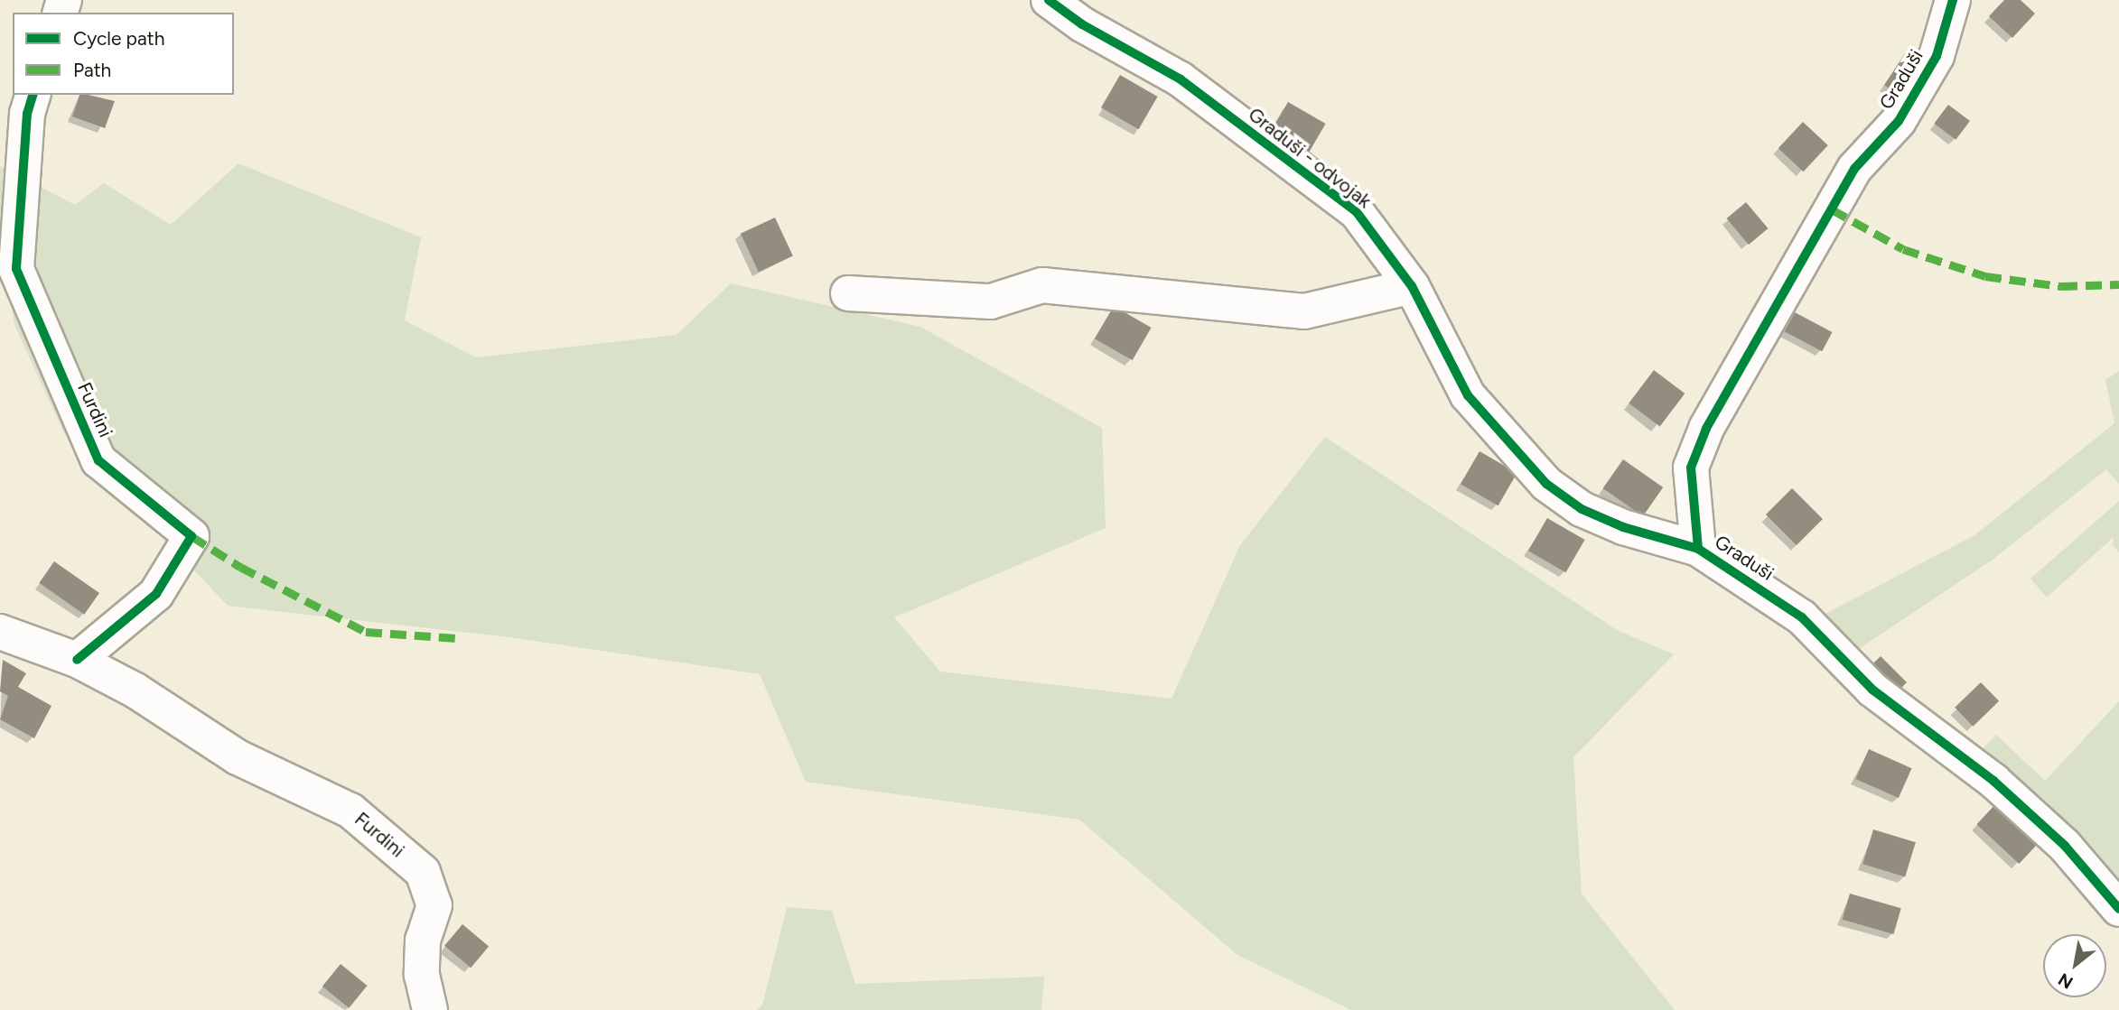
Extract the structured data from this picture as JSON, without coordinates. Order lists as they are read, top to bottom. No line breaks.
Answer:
{"streets":{"street":["Graduši","Graduši - odvojak","Furdini"]},"crossings":[["Graduši","Graduši - odvojak"]],"legend":["Cycle path","Path"],"north":"bottom left"}
